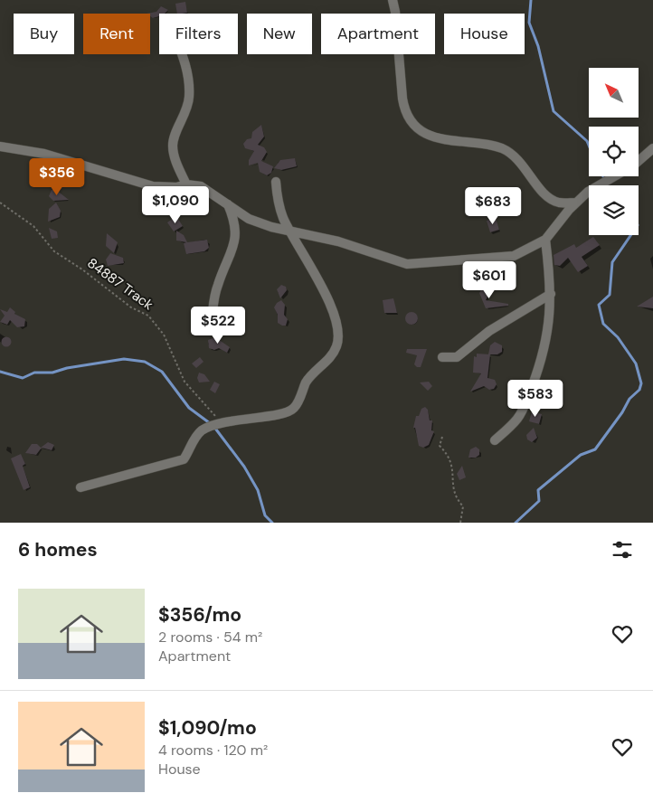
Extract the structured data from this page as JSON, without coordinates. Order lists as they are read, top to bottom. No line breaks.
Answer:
{"streets":{"path":["84887 Track"]},"north":"top left","page":{"chip":["Buy","Rent","Filters","New","Apartment","House"],"price":["$356","$1,090","$683","$601","$522","$583"],"heading":"6 homes","list":[{"name":"$356/mo","note":"2 rooms · 54 m² · Apartment"},{"name":"$1,090/mo","note":"4 rooms · 120 m² · House"}]}}
